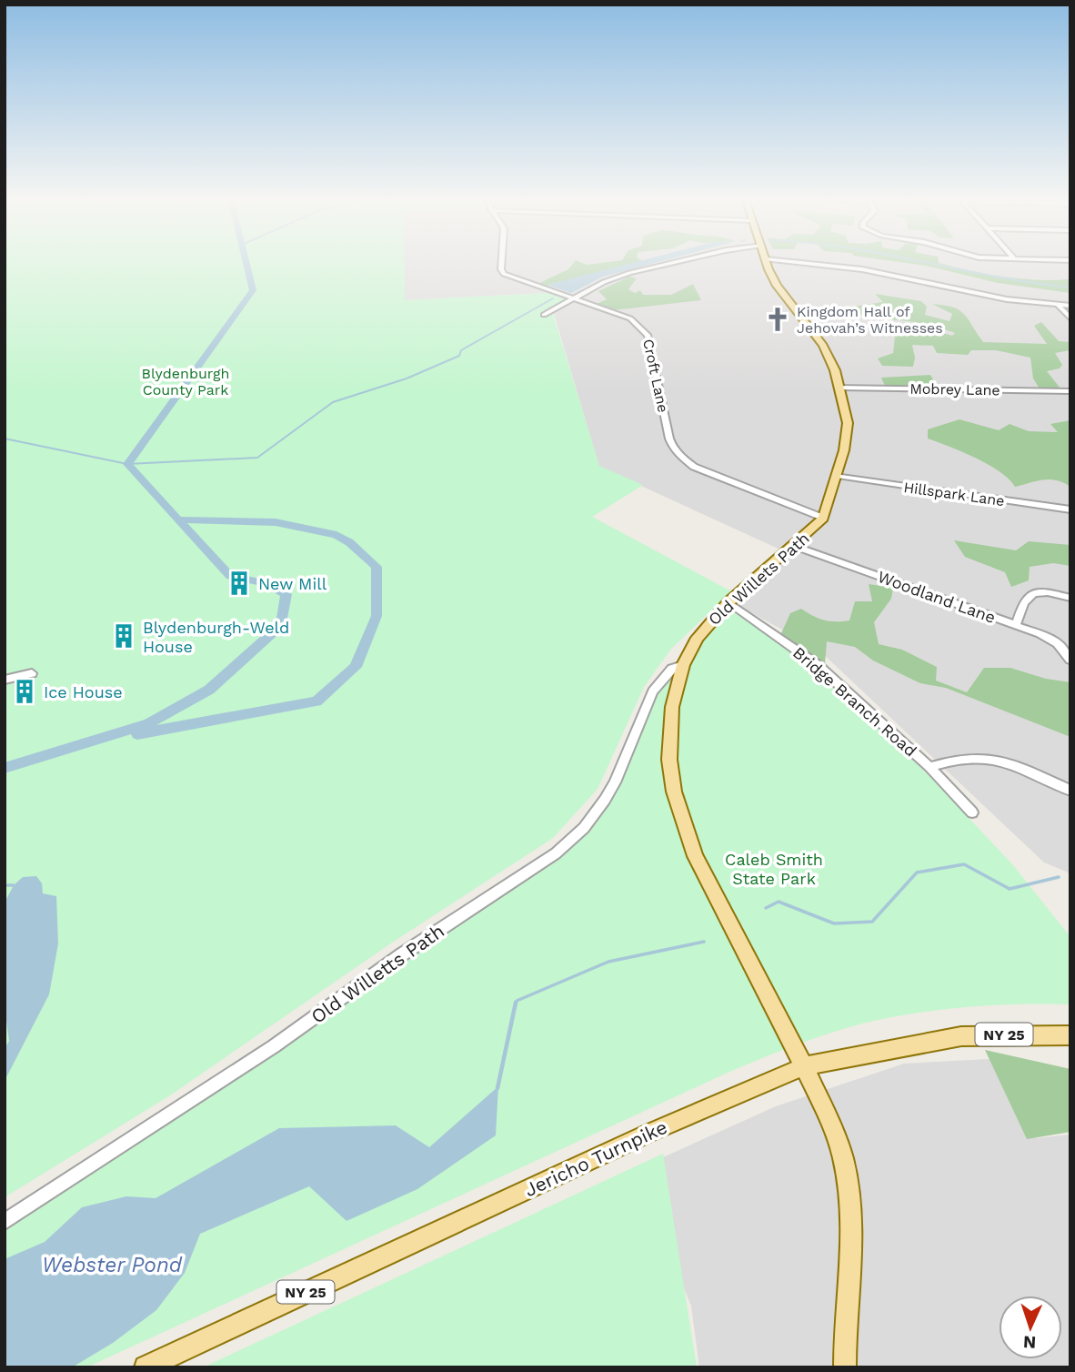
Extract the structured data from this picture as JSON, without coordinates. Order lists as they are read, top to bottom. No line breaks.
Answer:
{"streets":{"main road":["Old Willets Path","NY 25","Jericho Turnpike"],"street":["Croft Lane","Mobrey Lane","Hillspark Lane","Woodland Lane","Bridge Branch Road","Old Willetts Path"]},"crossings":[["Croft Lane","Old Willets Path"],["Mobrey Lane","Old Willets Path"],["Hillspark Lane","Old Willets Path"],["Old Willets Path","Woodland Lane"],["Old Willets Path","Bridge Branch Road"],["Old Willets Path","Old Willetts Path"],["Old Willets Path","Jericho Turnpike"]],"water":["Webster Pond"],"parks":["Blydenburgh County Park","Caleb Smith State Park"],"places":{"church":["Kingdom Hall of Jehovah’s Witnesses"],"building":["New Mill","Blydenburgh-Weld House","Ice House"]},"north":"bottom"}
